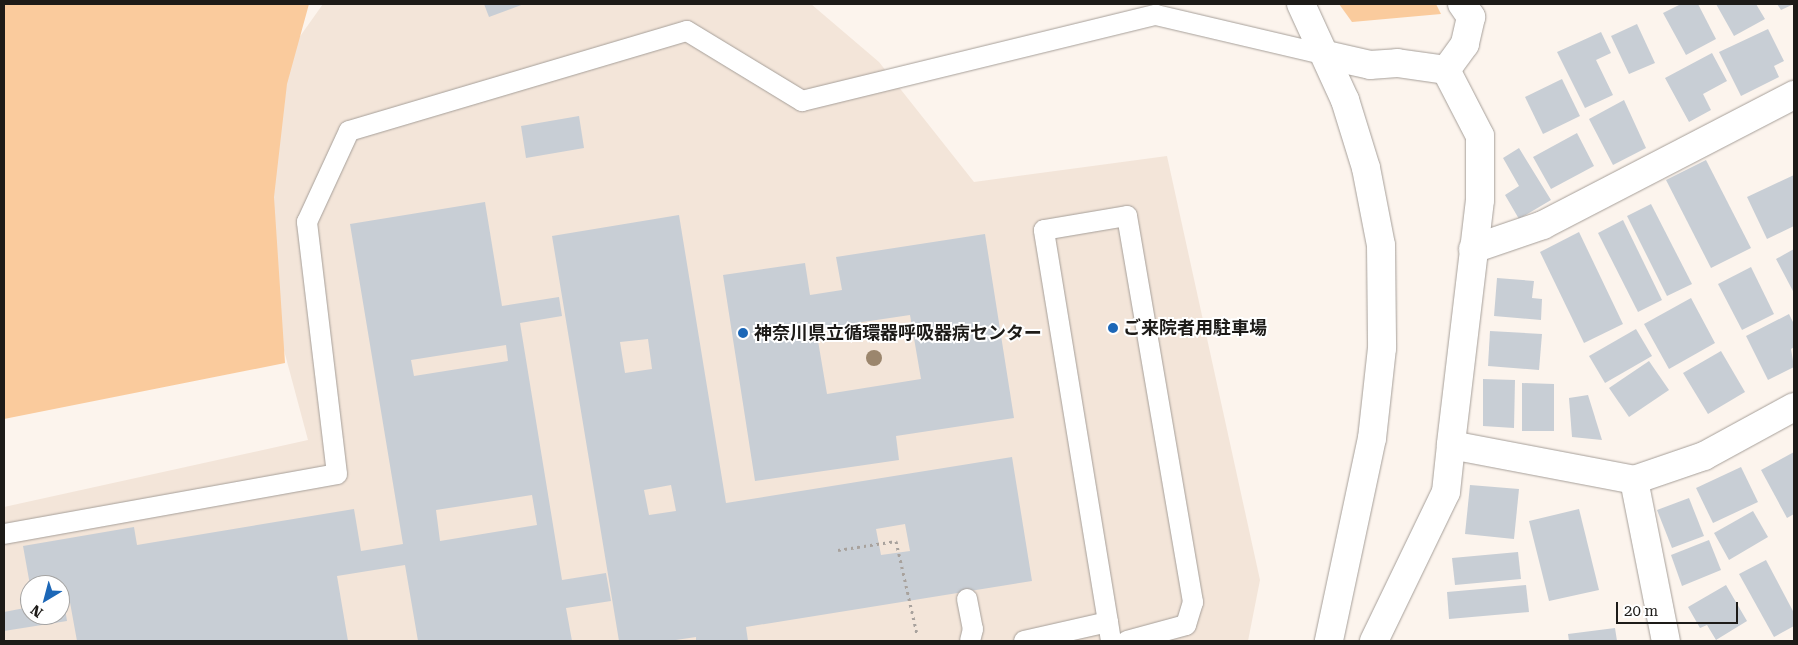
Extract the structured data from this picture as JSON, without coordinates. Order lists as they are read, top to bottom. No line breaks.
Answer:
{"places":["ご来院者用駐車場","神奈川県立循環器呼吸器病センター"],"scale_bar":"20 m","north":"bottom left"}
